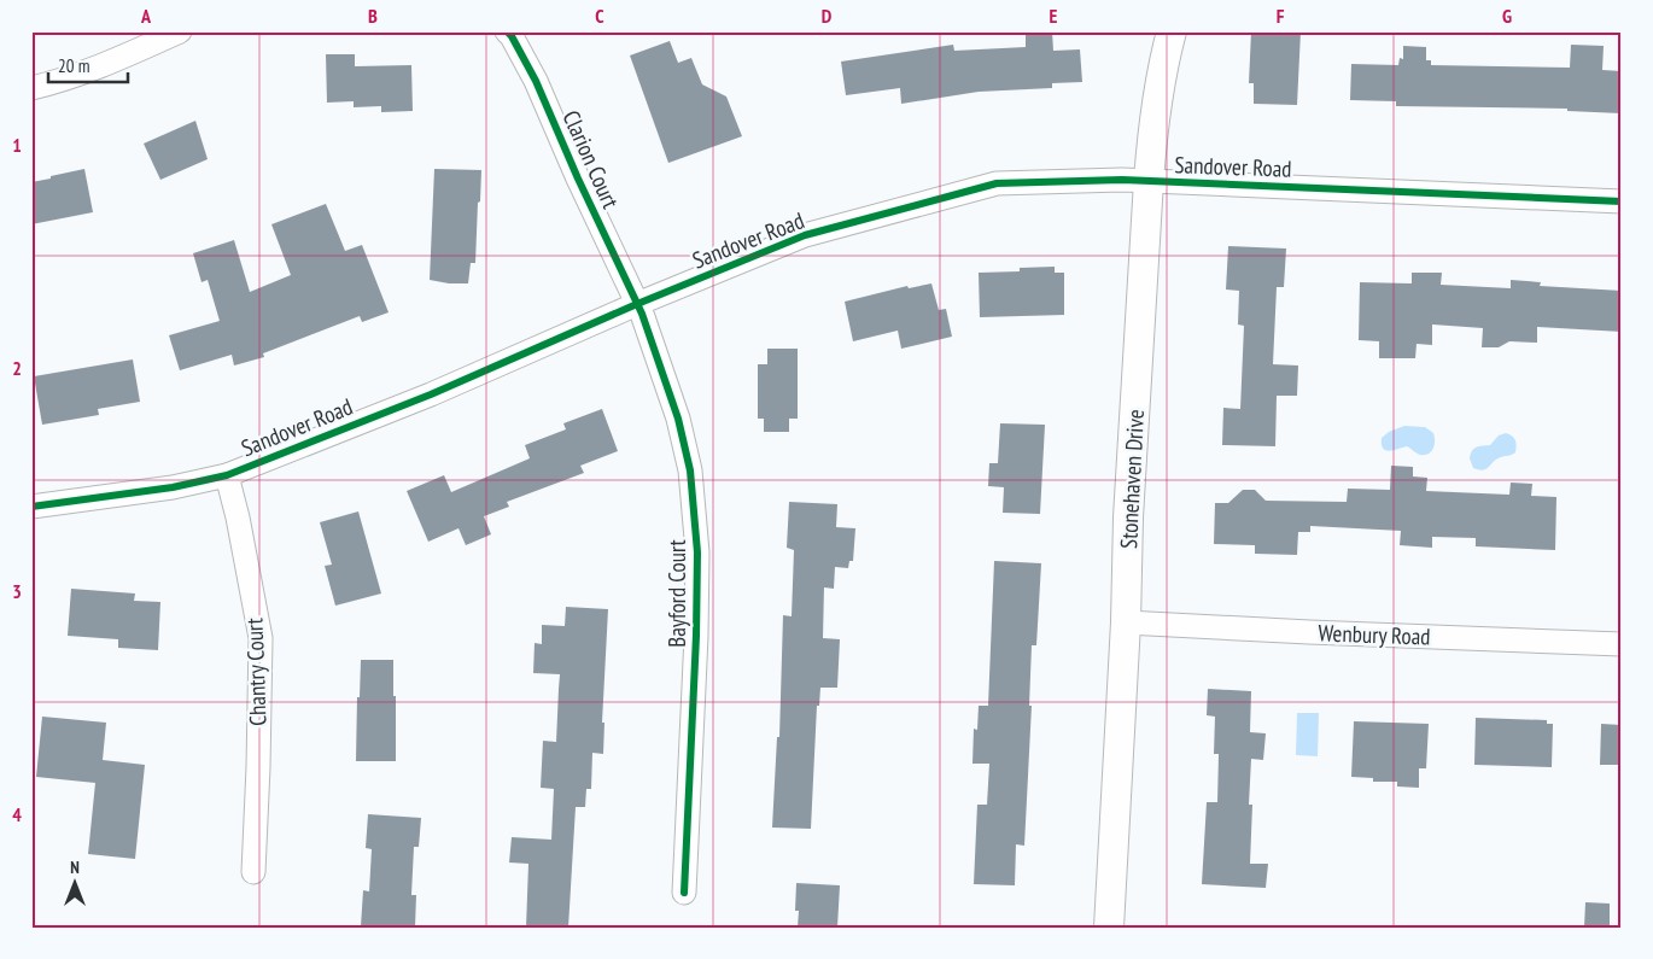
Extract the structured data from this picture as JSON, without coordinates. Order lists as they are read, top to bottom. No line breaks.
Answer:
{"streets":{"street":["Clarion Court","Sandover Road","Stonehaven Drive","Bayford Court","Wenbury Road","Chantry Court"]},"crossings":[["Clarion Court","Sandover Road"],["Clarion Court","Bayford Court"],["Sandover Road","Stonehaven Drive"],["Sandover Road","Bayford Court"],["Sandover Road","Chantry Court"],["Stonehaven Drive","Wenbury Road"]],"scale_bar":"20 m","north":"top","grid":{"columns":["A","B","C","D","E","F","G"],"rows":["1","2","3","4"]}}
